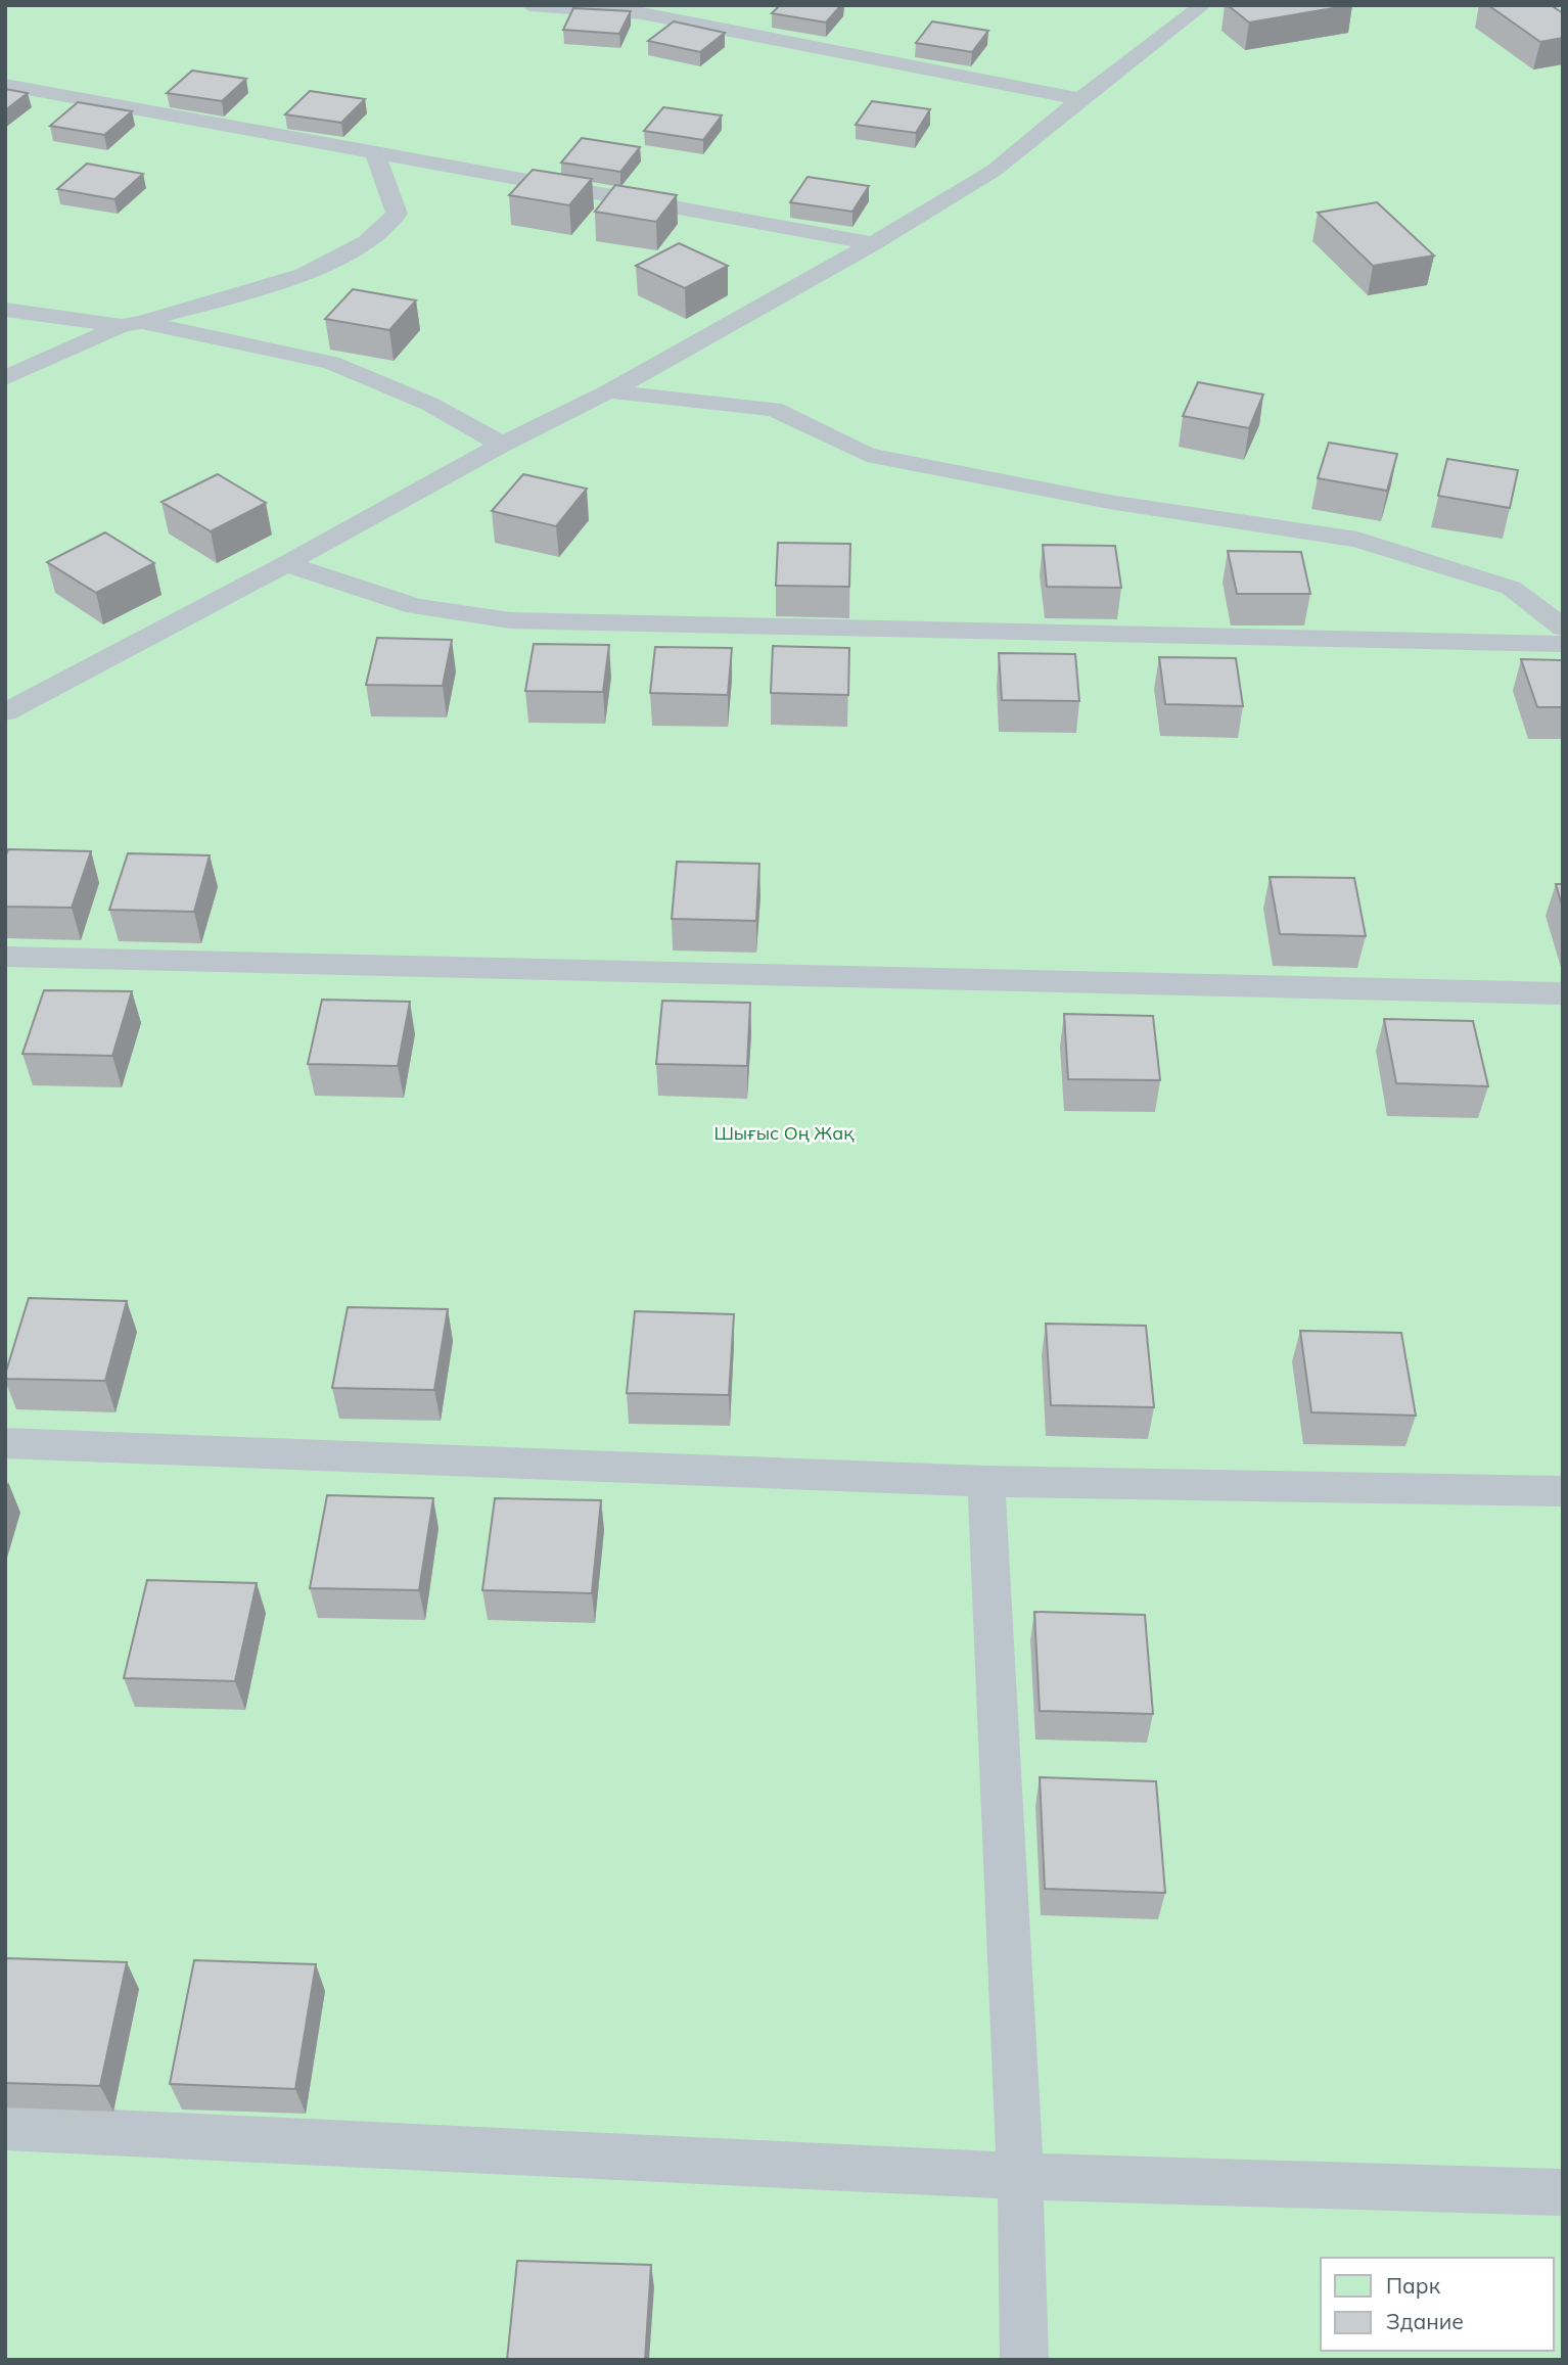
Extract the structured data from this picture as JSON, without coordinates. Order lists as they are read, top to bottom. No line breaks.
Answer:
{"parks":["Шығыс Оң Жақ"],"legend":["Парк","Здание"]}
